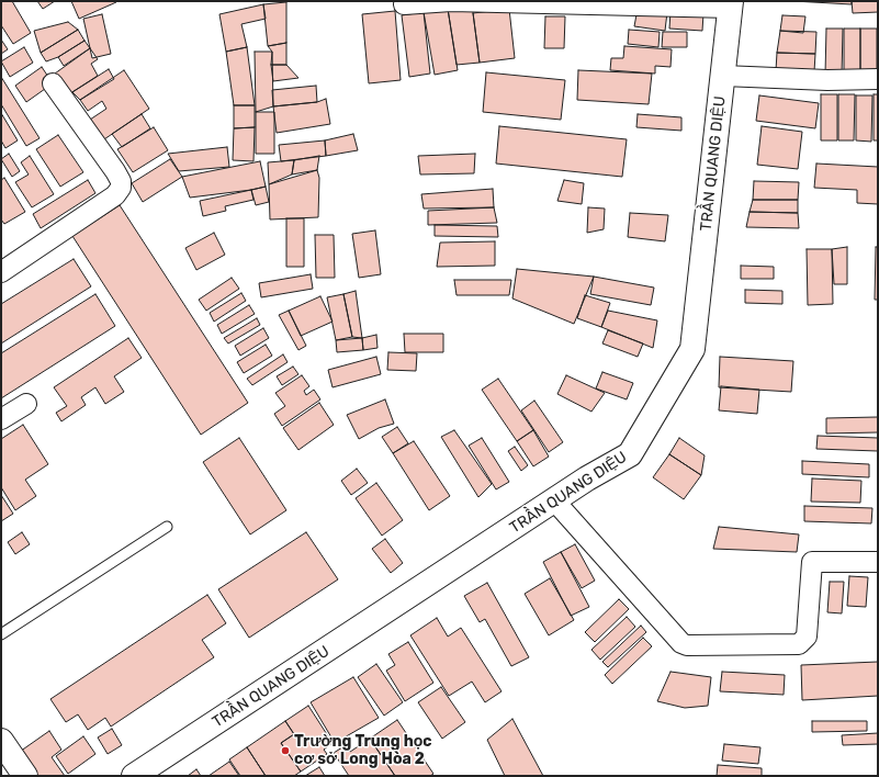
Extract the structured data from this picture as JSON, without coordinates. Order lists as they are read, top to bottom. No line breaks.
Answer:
{"streets":{"street":["TRẦN QUANG DIỆU"]},"places":["Trường Trung học cơ sở Long Hòa 2"]}
